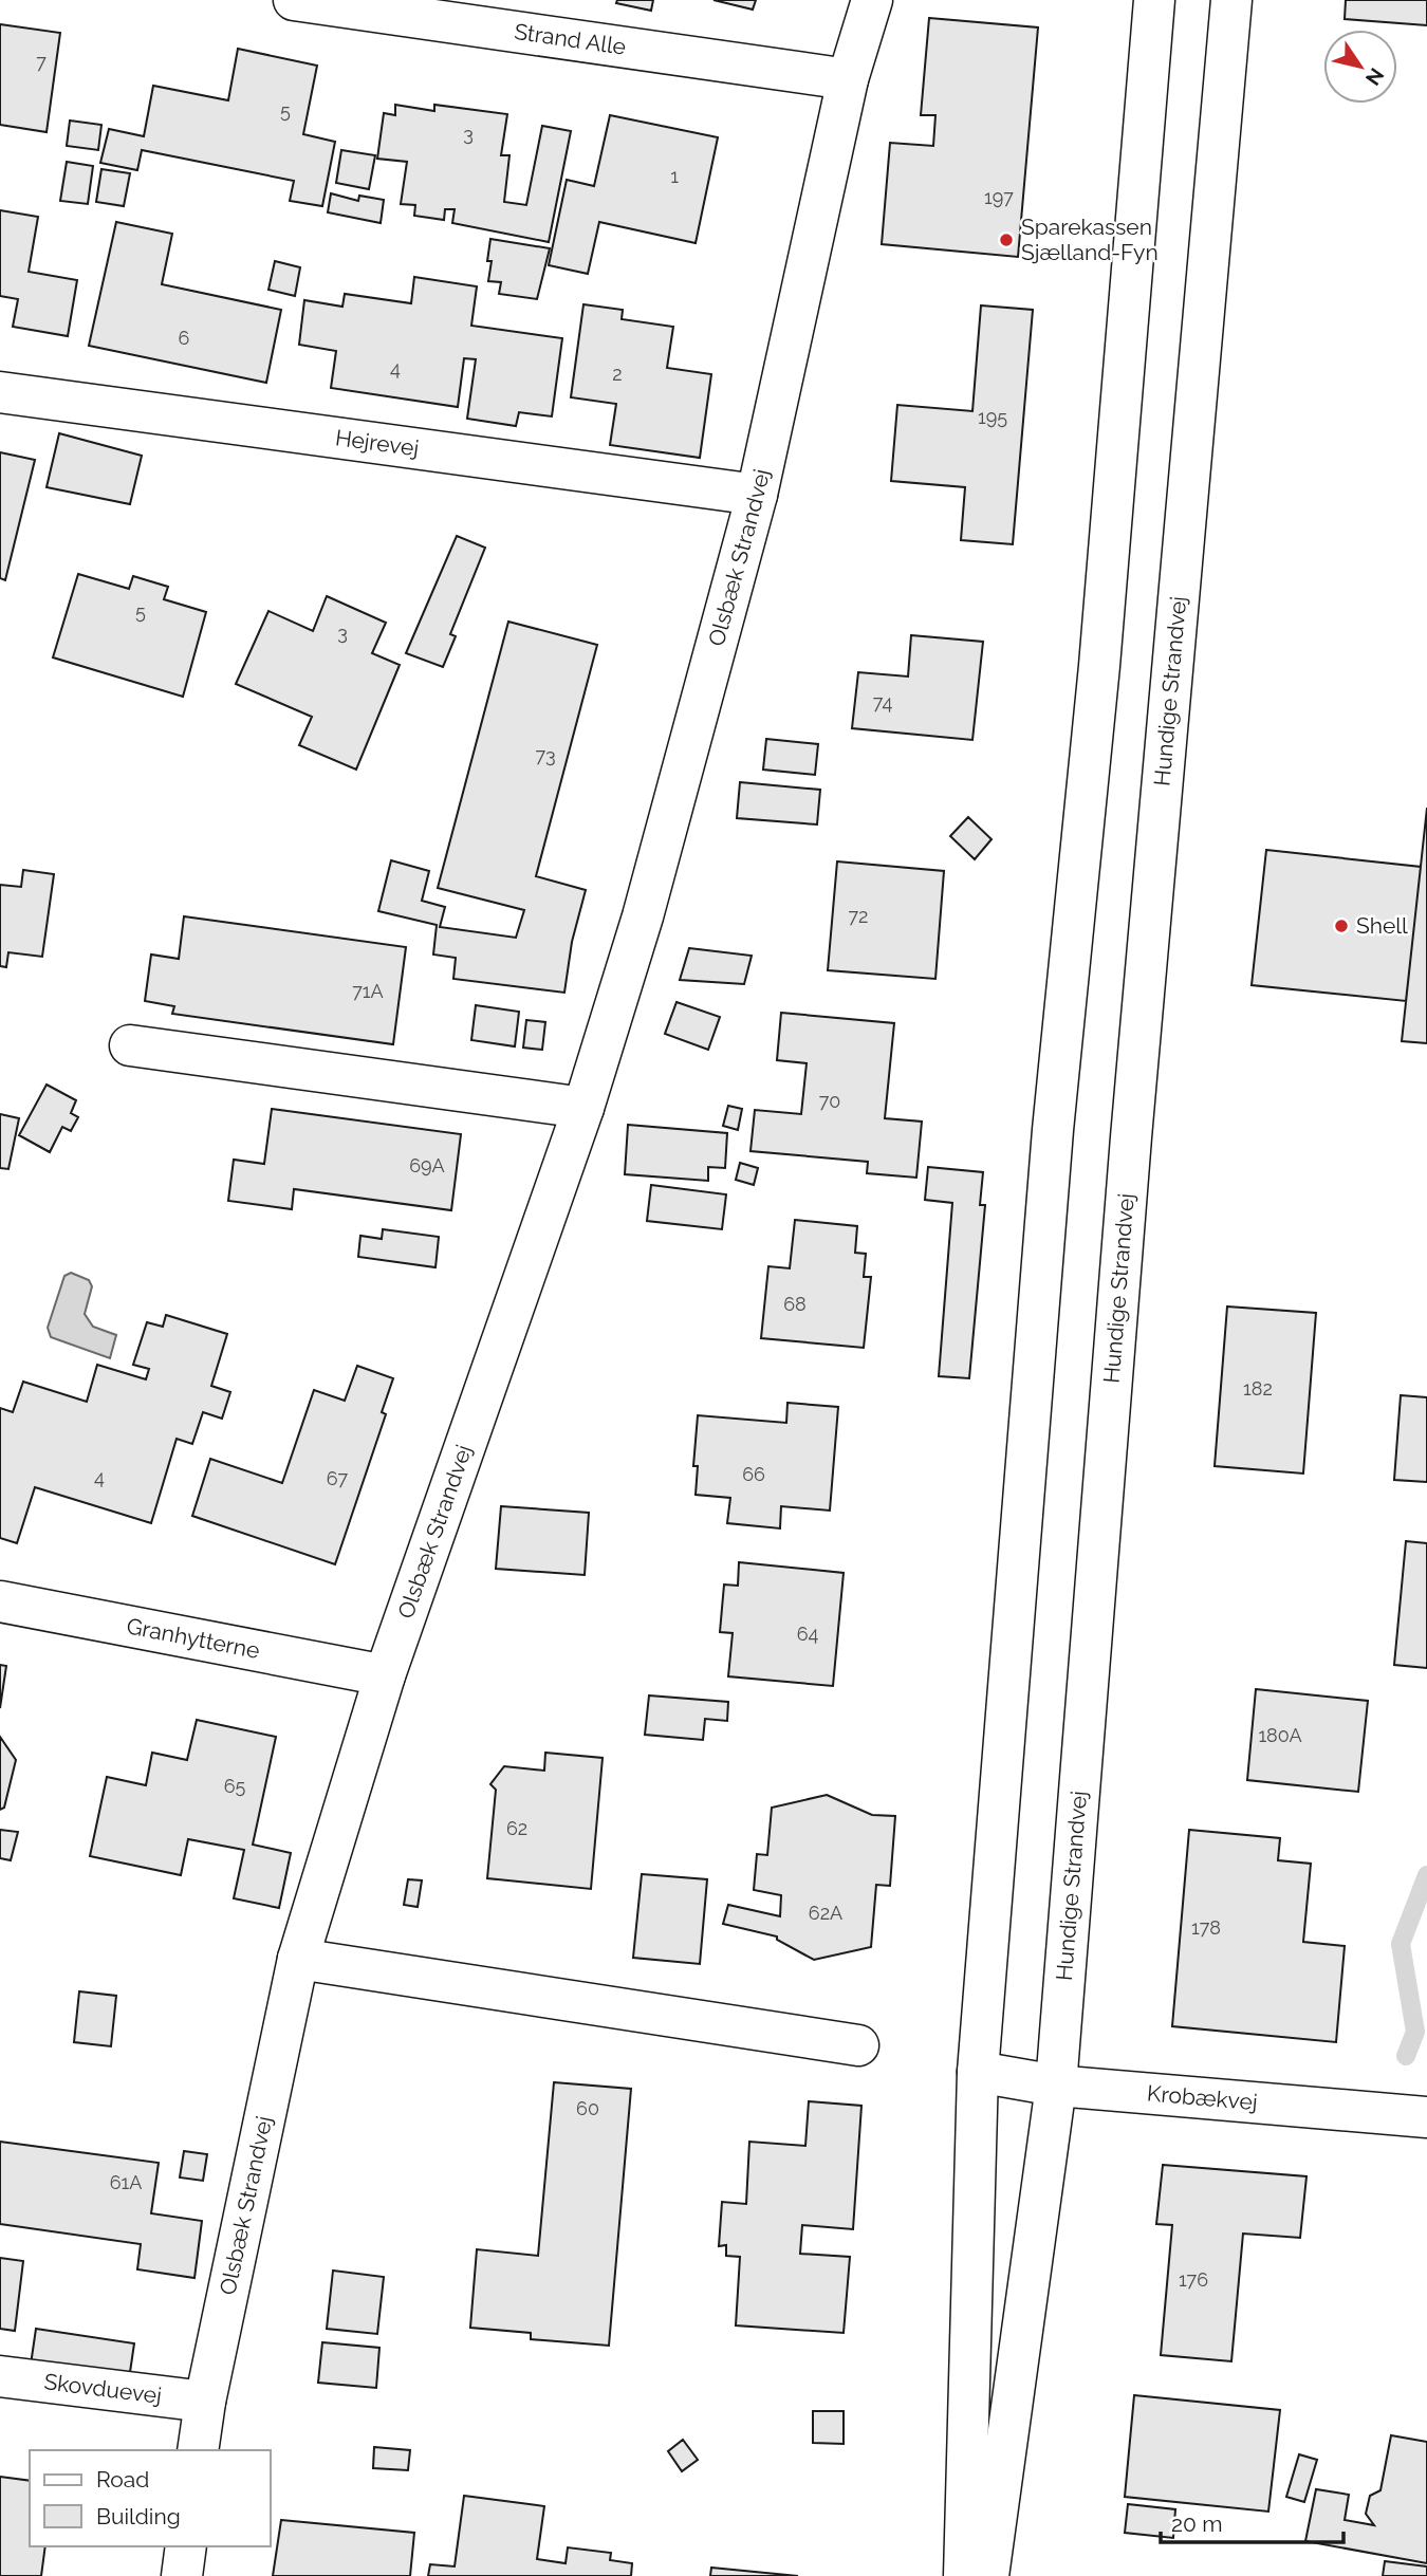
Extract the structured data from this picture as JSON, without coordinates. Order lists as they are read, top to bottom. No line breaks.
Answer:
{"streets":{"street":["Strand Alle","Hejrevej","Olsbæk Strandvej","Hundige Strandvej","Granhytterne","Krobækvej","Skovduevej"]},"crossings":[["Strand Alle","Olsbæk Strandvej"],["Hejrevej","Olsbæk Strandvej"],["Olsbæk Strandvej","Granhytterne"],["Olsbæk Strandvej","Skovduevej"],["Hundige Strandvej","Krobækvej"]],"places":["Sparekassen Sjælland-Fyn","Shell"],"house_numbers":["7","5","3","1","197","6","4","2","195","5","3","74","73","72","71A","70","69A","68","182","66","4","67","64","180A","65","62","62A","178","60","61A","176"],"legend":["Road","Building"],"scale_bar":"20 m","north":"bottom right"}
